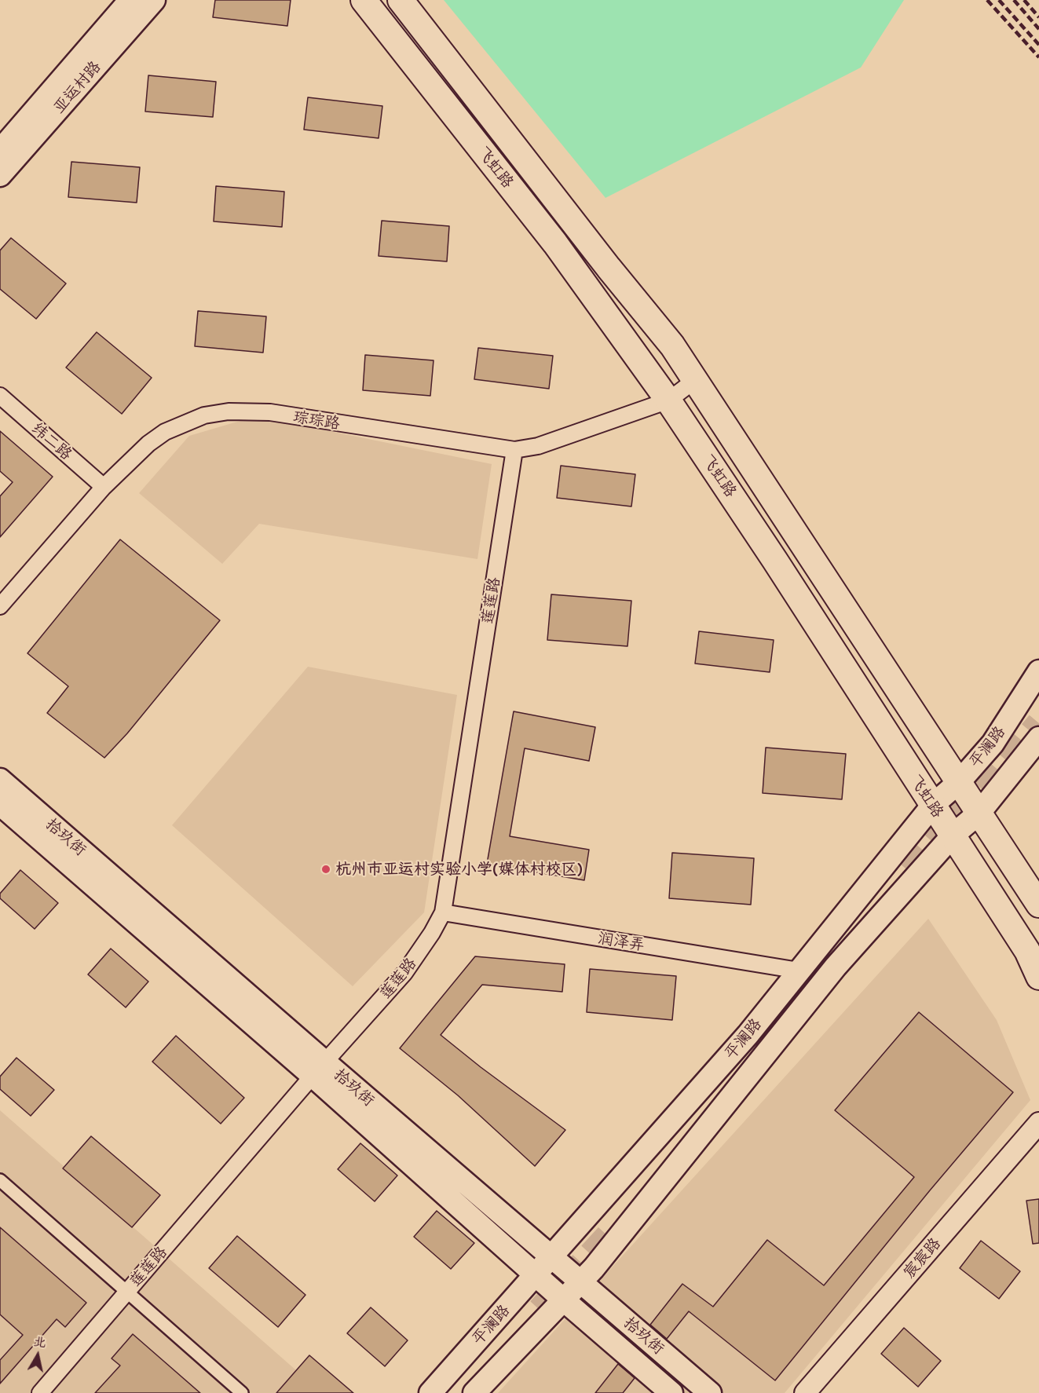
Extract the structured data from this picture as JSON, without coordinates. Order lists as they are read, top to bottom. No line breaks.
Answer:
{"streets":{"main road":["亚运村路","飞虹路","平澜路","拾玖街"],"street":["琮琮路","纬二路","莲莲路","润泽弄","宸宸路"]},"crossings":[["飞虹路","琮琮路"],["飞虹路","平澜路"],["琮琮路","纬二路"],["琮琮路","莲莲路"],["莲莲路","拾玖街"],["莲莲路","润泽弄"],["平澜路","拾玖街"],["平澜路","润泽弄"]],"places":["杭州市亚运村实验小学(媒体村校区)"],"north":"top"}
